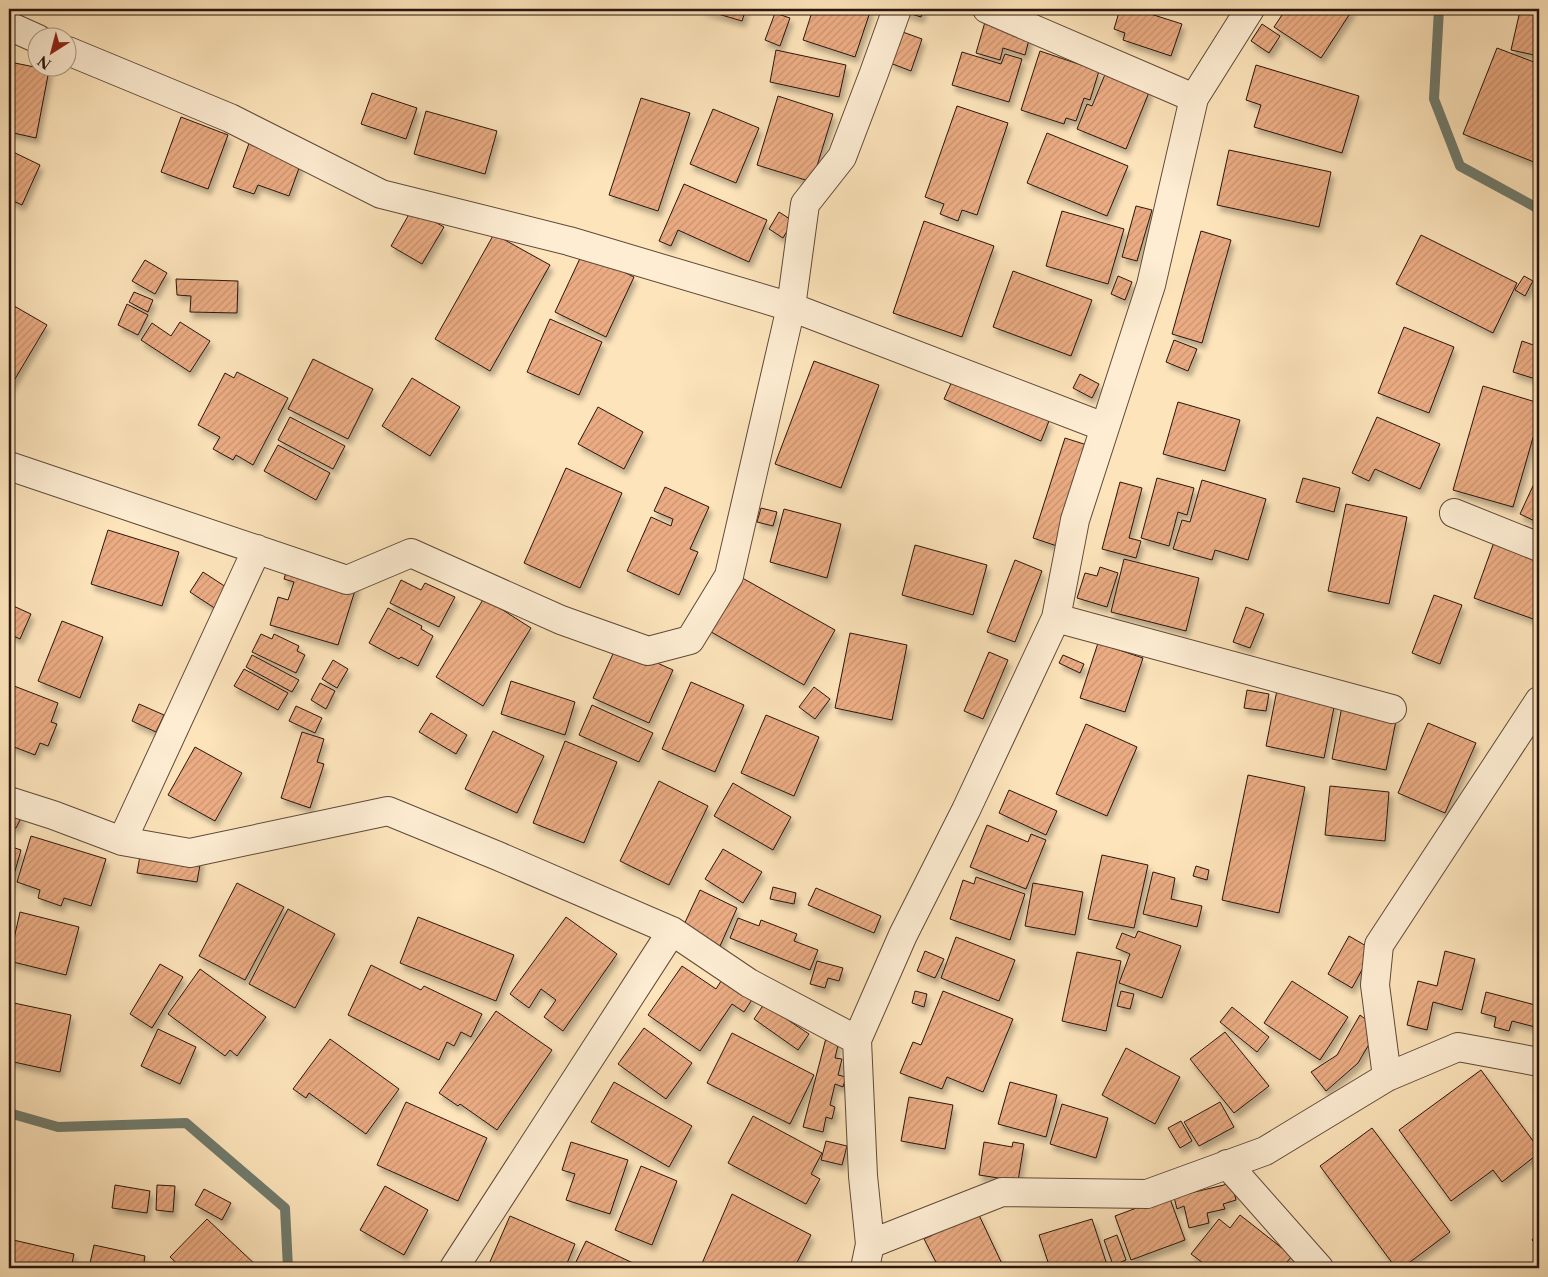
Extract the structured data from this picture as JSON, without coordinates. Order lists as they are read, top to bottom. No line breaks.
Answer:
{"north":"bottom left"}
